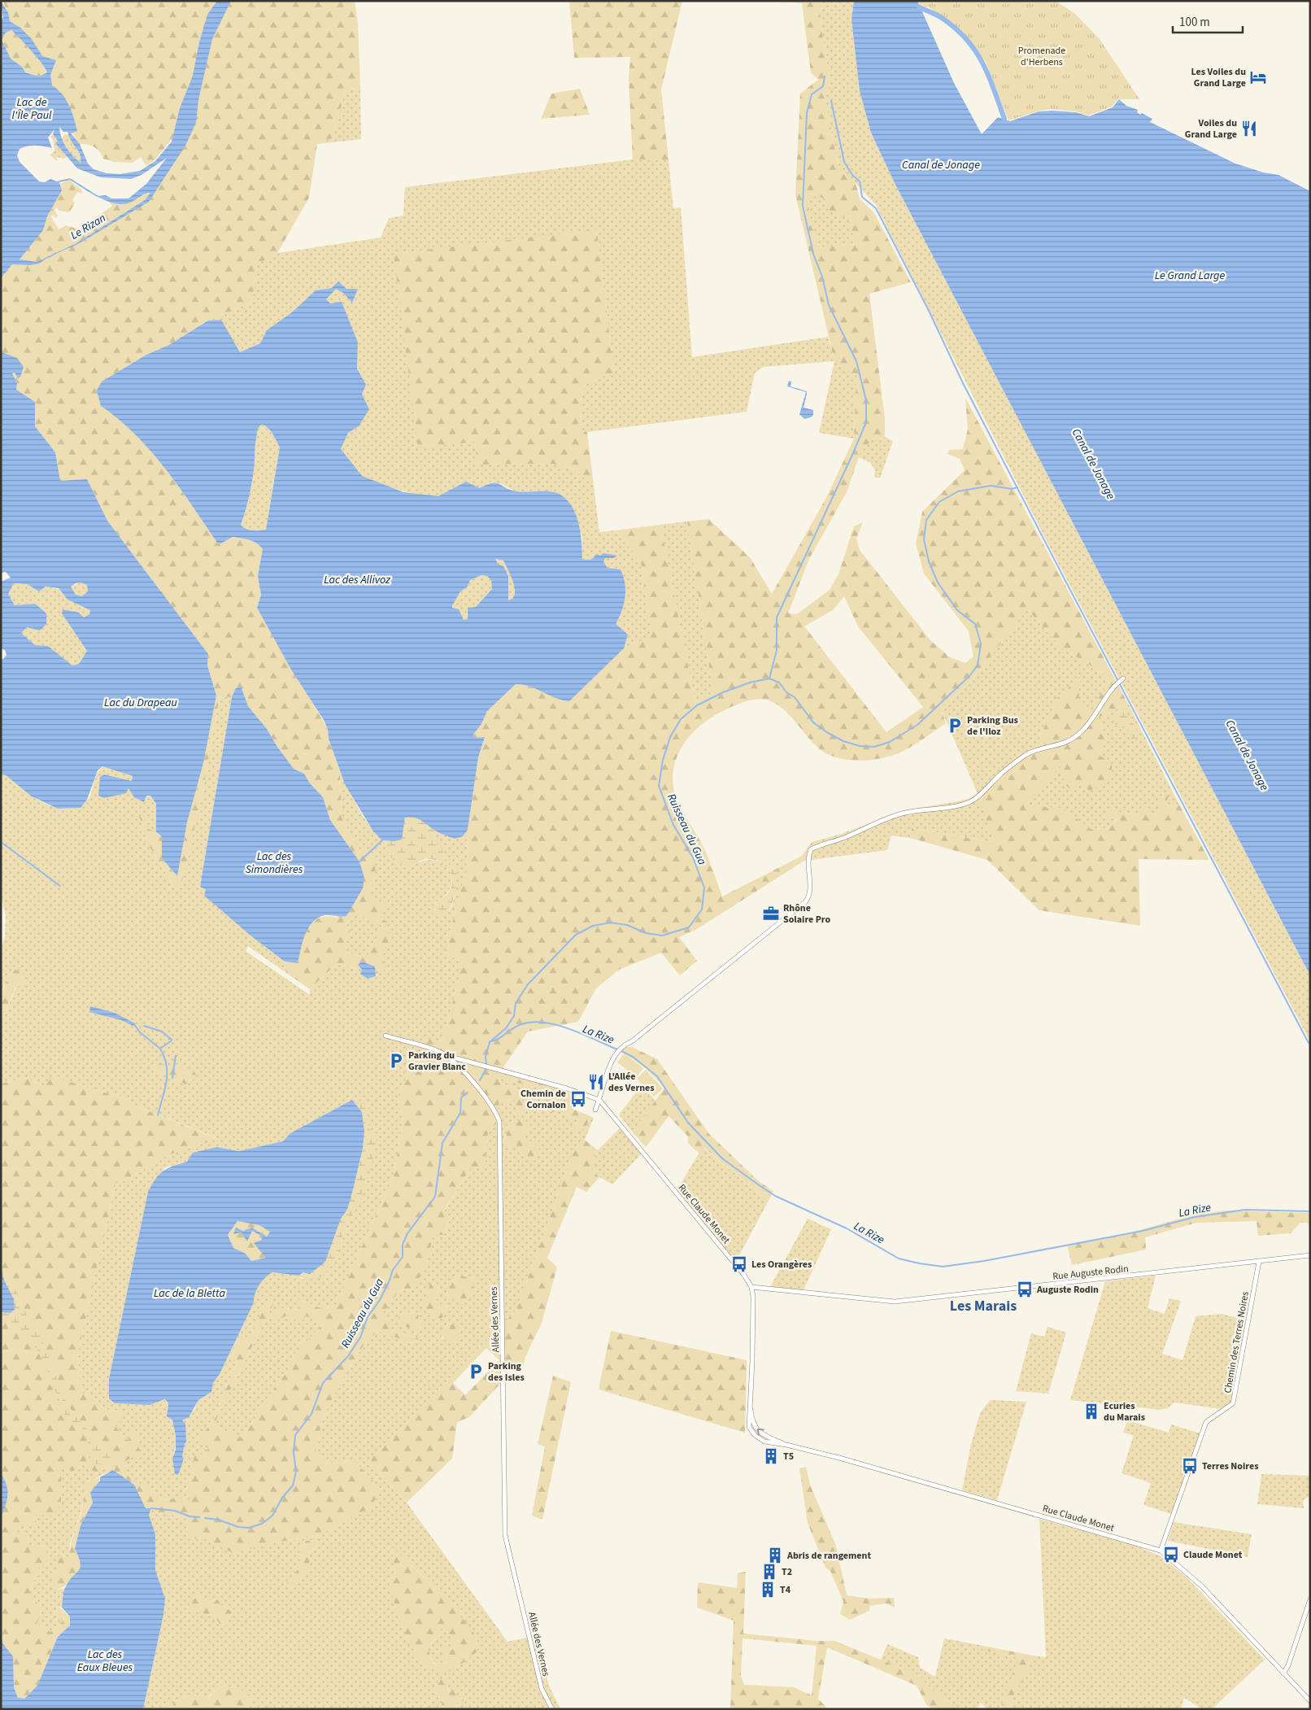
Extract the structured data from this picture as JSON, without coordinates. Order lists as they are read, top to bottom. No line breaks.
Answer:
{"streets":{"street":["Rue Claude Monet","Rue Auguste Rodin","Allée des Vernes","Chemin des Terres Noires"]},"crossings":[["Rue Claude Monet","Rue Auguste Rodin"],["Rue Claude Monet","Chemin des Terres Noires"],["Rue Auguste Rodin","Chemin des Terres Noires"]],"districts":["Les Marais"],"water":["Lac de l'Île Paul","Canal de Jonage","Le Rizan","Le Grand Large","Lac des Allivoz","Lac du Drapeau","Ruisseau du Gua","Lac des Simondières","La Rize","Lac de la Bletta","Lac des Eaux Bleues"],"parks":["Promenade d'Herbens"],"places":{"hotel":["Les Voiles du Grand Large"],"restaurant":["Voiles du Grand Large","L'Allée des Vernes"],"parking":["Parking Bus de l'Iloz","Parking du Gravier Blanc","Parking des Isles"],"office":["Rhône Solaire Pro"],"bus stop":["Chemin de Cornalon","Les Orangères","Auguste Rodin","Terres Noires","Claude Monet"],"building":["Ecuries du Marais","T5","Abris de rangement","T2","T4"]},"scale_bar":"100 m"}
